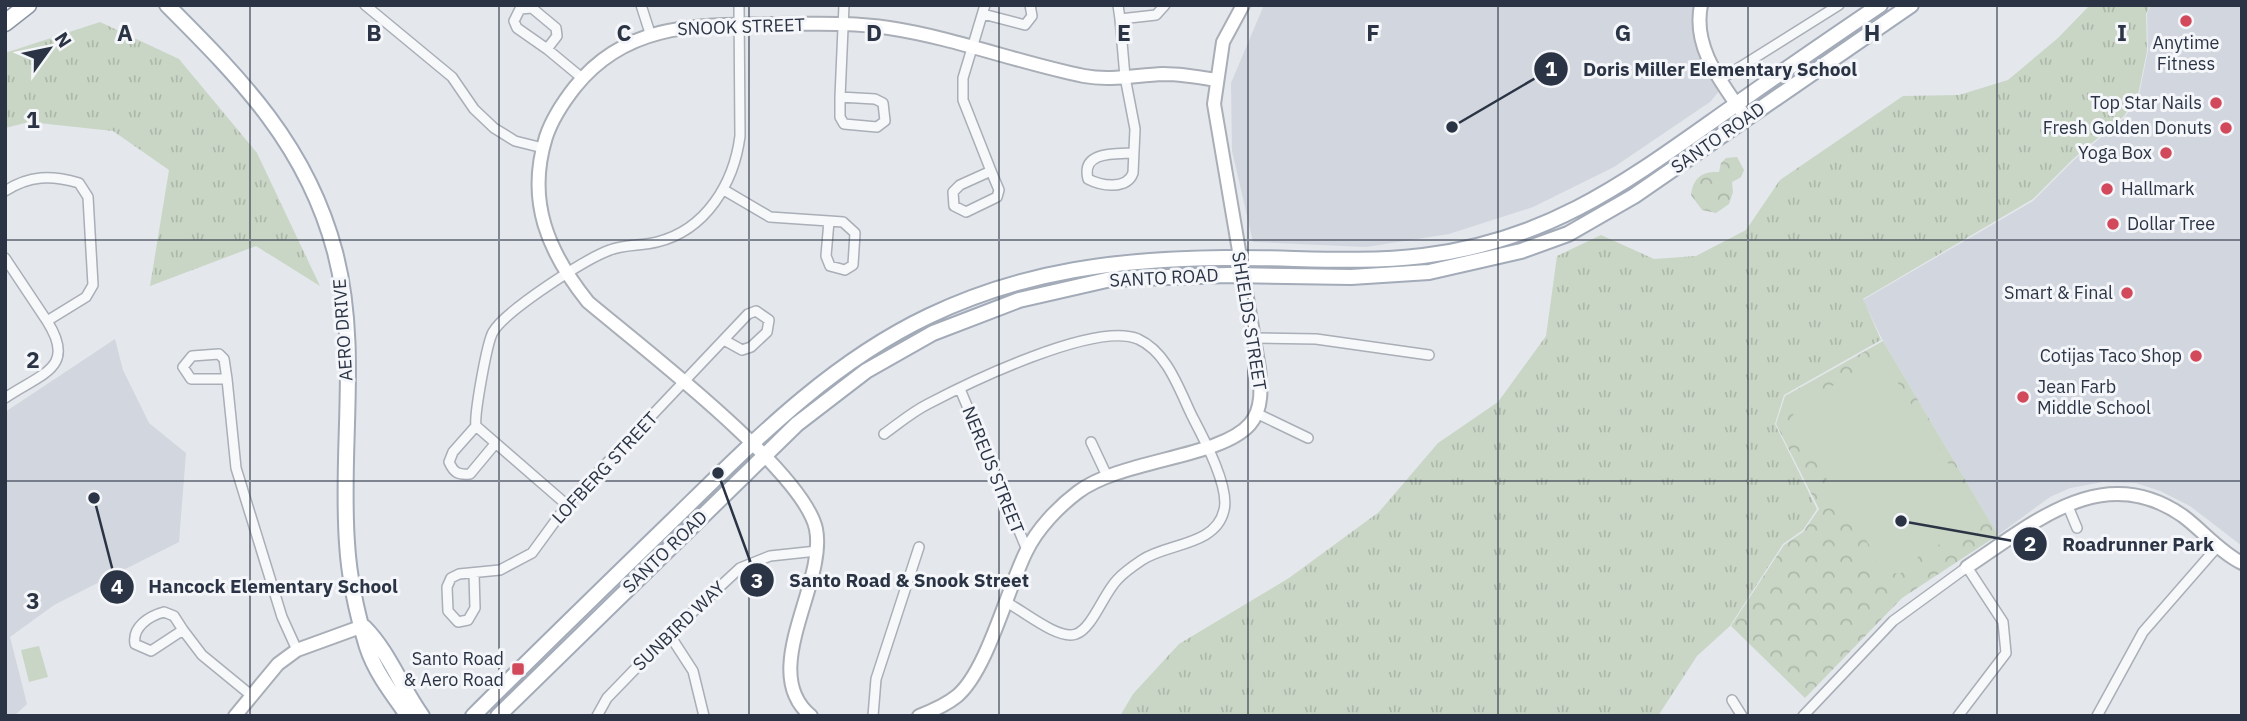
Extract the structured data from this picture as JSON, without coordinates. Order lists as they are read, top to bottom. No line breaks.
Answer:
{"streets":{"main road":["SANTO ROAD","AERO DRIVE"],"street":["SNOOK STREET","SHIELDS STREET","LOFBERG STREET","NEREUS STREET","SUNBIRD WAY"]},"crossings":[["SNOOK STREET","SANTO ROAD"],["SNOOK STREET","SHIELDS STREET"],["SNOOK STREET","LOFBERG STREET"],["SNOOK STREET","SUNBIRD WAY"],["SANTO ROAD","SHIELDS STREET"],["SHIELDS STREET","NEREUS STREET"]],"places":{"other":["Anytime Fitness","Top Star Nails","Doris Miller Elementary School","Fresh Golden Donuts","Yoga Box","Hallmark","Dollar Tree","Smart & Final","Cotijas Taco Shop","Jean Farb Middle School","Santo Road & Snook Street","Hancock Elementary School","Roadrunner Park"],"transit":["Santo Road & Aero Road"]},"north":"top right","grid":{"columns":["A","B","C","D","E","F","G","H","I"],"rows":["1","2","3"]}}
